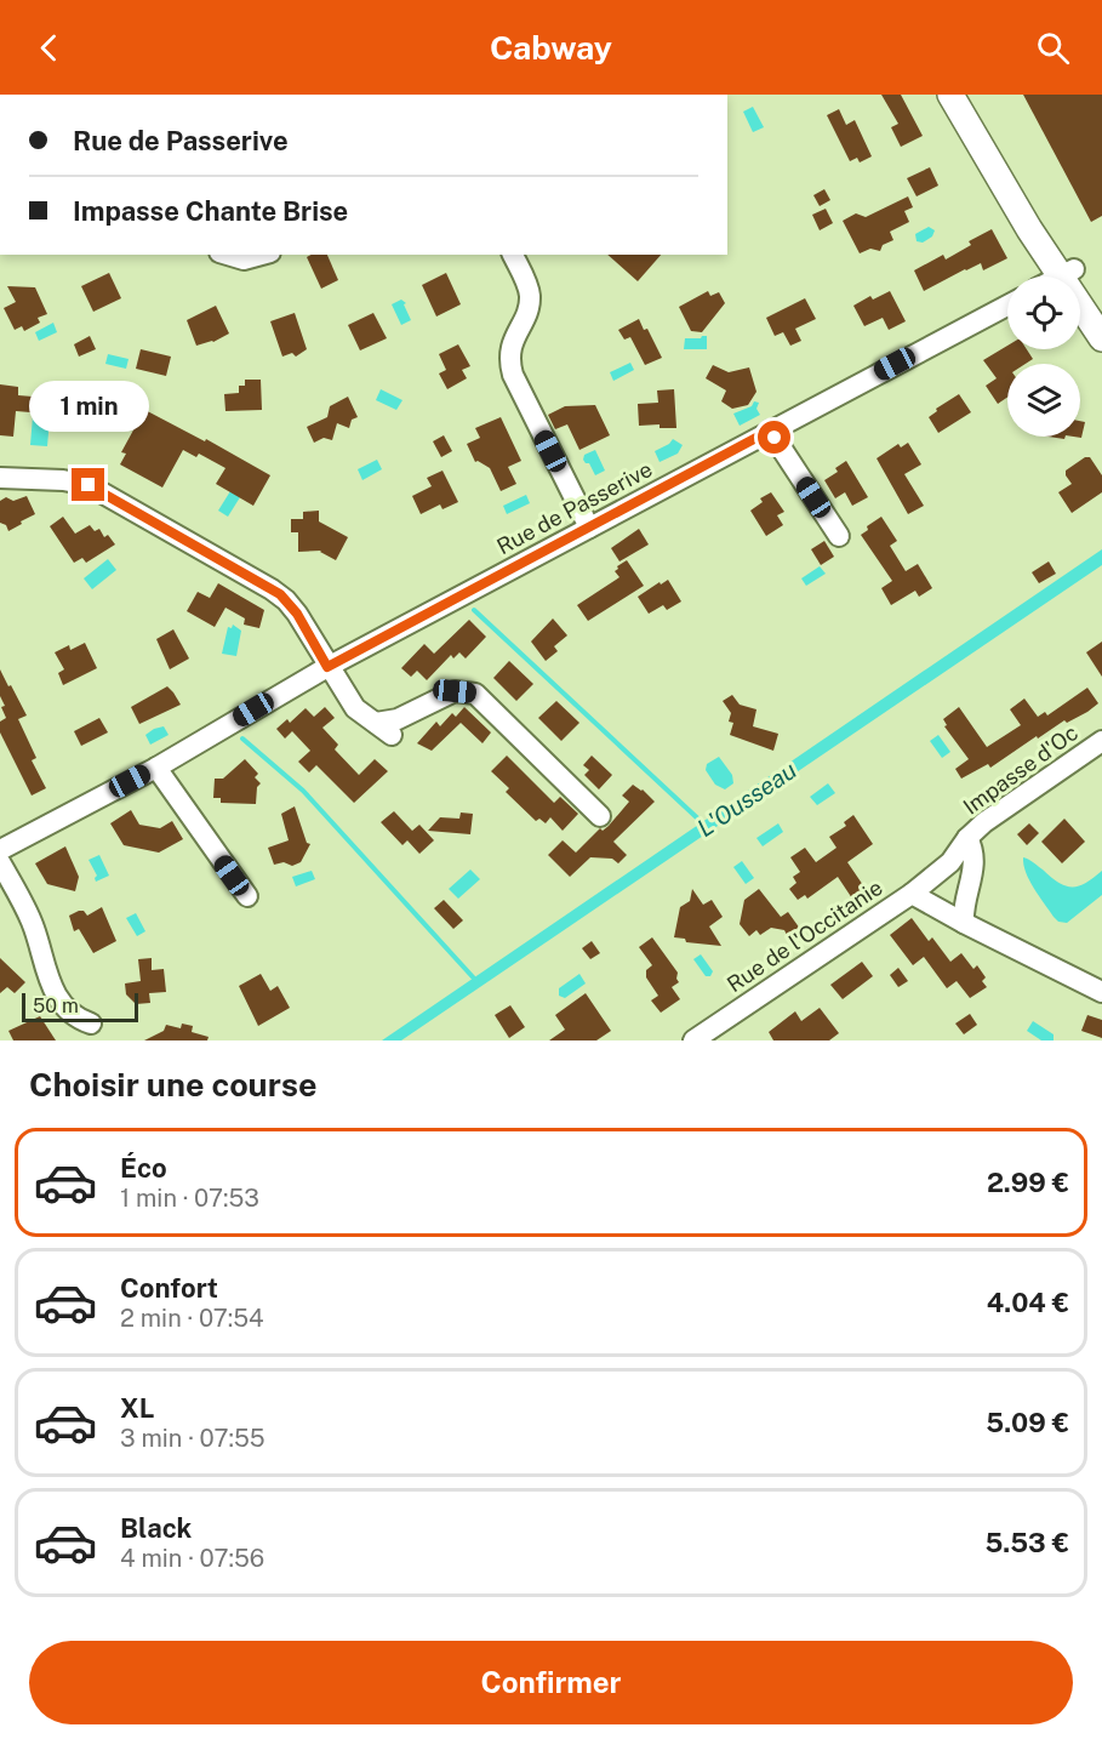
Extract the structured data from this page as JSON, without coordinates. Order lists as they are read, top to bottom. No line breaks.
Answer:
{"streets":{"street":["Rue de Passerive","Impasse d'Oc","Rue de l'Occitanie"]},"crossings":[["Impasse d'Oc","Rue de l'Occitanie"]],"water":["L'Ousseau"],"scale_bar":"50 m","page":{"header":"Cabway","banner":["Rue de Passerive","Impasse Chante Brise"],"bubble":"1 min","scale":"50 m","heading":"Choisir une course","list":[{"name":"Éco","note":"1 min · 07:53","value":"2.99 €"},{"name":"Confort","note":"2 min · 07:54","value":"4.04 €"},{"name":"XL","note":"3 min · 07:55","value":"5.09 €"},{"name":"Black","note":"4 min · 07:56","value":"5.53 €"}],"buttons":"Confirmer"}}
